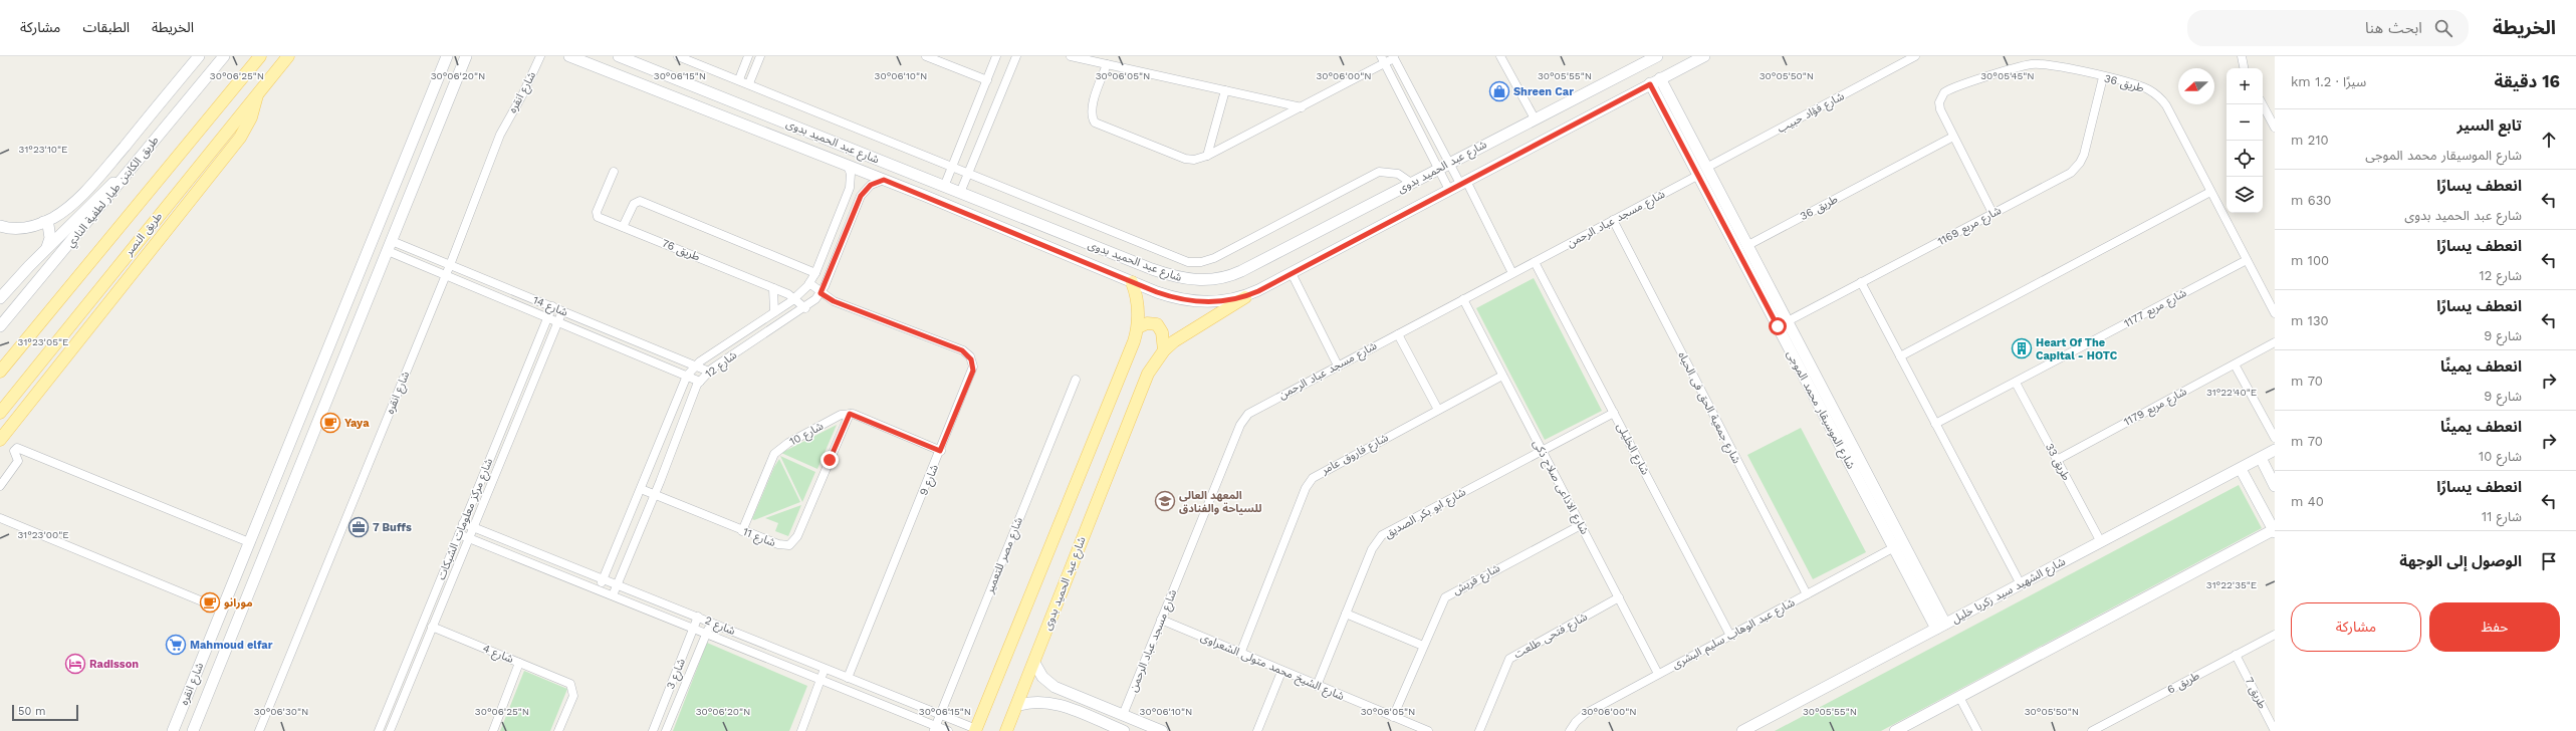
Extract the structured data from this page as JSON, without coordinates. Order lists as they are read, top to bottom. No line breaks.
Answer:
{"streets":{"main road":["شارع عبد الحميد بدوى","طريق النصر"],"street":["طريق 36","شارع انقره","شارع فؤاد حبيب","طريق الكابتن طيار لطفية النادي","شارع مسجد عباد الرحمن","شارع مربع 1169","طريق 76","شارع 14","شارع مربع 1177","شارع 12","شارع مربع 1179","شارع جمعية الحق فى الحياه","شارع الموسيقار محمد الموجى","شارع 10","شارع الخليلى","شارع فاروق عامر","طريق 33","شارع 9","شارع الاذاعى صلاح ذكى","شارع ابو بكر الصديق","شارع مركز معلومات الشبكات","شارع 11","شارع مصر للتعمير","شارع قريش","شارع الشهيد سيد زكريا خليل","شارع 2","شارع عبد الوهاب سليم البشرى","شارع فتحى طلعت","شارع 4","شارع الشيخ محمد متولى الشعراوى","شارع 3","طريق 6","طريق 7"]},"crossings":[["طريق 36","شارع مربع 1169"],["طريق 36","شارع مربع 1177"],["طريق 36","شارع الموسيقار محمد الموجى"],["شارع انقره","شارع 14"],["شارع فؤاد حبيب","شارع مسجد عباد الرحمن"],["شارع فؤاد حبيب","شارع الموسيقار محمد الموجى"],["شارع عبد الحميد بدوى","شارع 12"],["شارع عبد الحميد بدوى","شارع الموسيقار محمد الموجى"],["شارع عبد الحميد بدوى","شارع 2"],["شارع مسجد عباد الرحمن","شارع جمعية الحق فى الحياه"],["شارع مسجد عباد الرحمن","شارع الموسيقار محمد الموجى"],["شارع مسجد عباد الرحمن","شارع الخليلى"],["شارع مسجد عباد الرحمن","شارع الاذاعى صلاح ذكى"],["شارع مسجد عباد الرحمن","شارع الشيخ محمد متولى الشعراوى"],["شارع مربع 1169","شارع الموسيقار محمد الموجى"],["طريق 76","شارع 12"],["شارع 14","شارع 12"],["شارع 14","شارع مركز معلومات الشبكات"],["شارع مربع 1177","طريق 33"],["شارع 12","شارع 9"],["شارع 12","شارع 11"],["شارع 12","شارع 2"],["شارع مربع 1179","طريق 33"],["شارع جمعية الحق فى الحياه","شارع عبد الوهاب سليم البشرى"],["شارع الموسيقار محمد الموجى","شارع الشهيد سيد زكريا خليل"],["شارع الموسيقار محمد الموجى","شارع عبد الوهاب سليم البشرى"],["شارع 10","شارع 11"],["شارع الخليلى","شارع ابو بكر الصديق"],["شارع الخليلى","شارع عبد الوهاب سليم البشرى"],["شارع فاروق عامر","شارع الاذاعى صلاح ذكى"],["شارع فاروق عامر","شارع الشيخ محمد متولى الشعراوى"],["طريق 33","شارع الشهيد سيد زكريا خليل"],["شارع 9","شارع 2"],["شارع الاذاعى صلاح ذكى","شارع ابو بكر الصديق"],["شارع الاذاعى صلاح ذكى","شارع قريش"],["شارع الاذاعى صلاح ذكى","شارع عبد الوهاب سليم البشرى"],["شارع الاذاعى صلاح ذكى","شارع فتحى طلعت"],["شارع ابو بكر الصديق","شارع الشيخ محمد متولى الشعراوى"],["شارع مركز معلومات الشبكات","شارع 2"],["شارع مركز معلومات الشبكات","شارع 4"],["شارع مصر للتعمير","شارع 2"],["شارع قريش","شارع الشيخ محمد متولى الشعراوى"],["شارع 2","شارع 3"],["طريق 6","طريق 7"]],"places":{"shop":["Shreen Car"],"building":["Heart Of The Capital - HOTC"],"cafe":["Yaya","مورانو"],"school or university":["المعهد العالى للسياحة والفنادق"],"office":["7 Buffs"],"supermarket":["Mahmoud elfar"],"hotel":["Radisson"]},"scale_bar":"50 m","north":"left","page":{"header":"الخريطة","search":"ابحث هنا","nav":["الخريطة","الطبقات","مشاركة"],"heading":["16 دقيقة","سيرًا · 1.2 km"],"map_buttons":["+","−"],"list":[["تابع السير","شارع الموسيقار محمد الموجى","210 m"],["انعطف يسارًا","شارع عبد الحميد بدوى","630 m"],["انعطف يسارًا","شارع 12","100 m"],["انعطف يسارًا","شارع 9","130 m"],["انعطف يمينًا","شارع 9","70 m"],["انعطف يمينًا","شارع 10","70 m"],["انعطف يسارًا","شارع 11","40 m"],"الوصول إلى الوجهة"],"buttons":["حفظ","مشاركة"],"scale":"50 m"},"coordinates":["30°06'25\"N","30°06'20\"N","30°06'15\"N","30°06'10\"N","30°06'05\"N","30°06'00\"N","30°05'55\"N","30°05'50\"N","30°05'45\"N","31°23'10\"E","31°23'05\"E","31°22'40\"E","31°23'00\"E","31°22'35\"E","30°06'30\"N"]}
